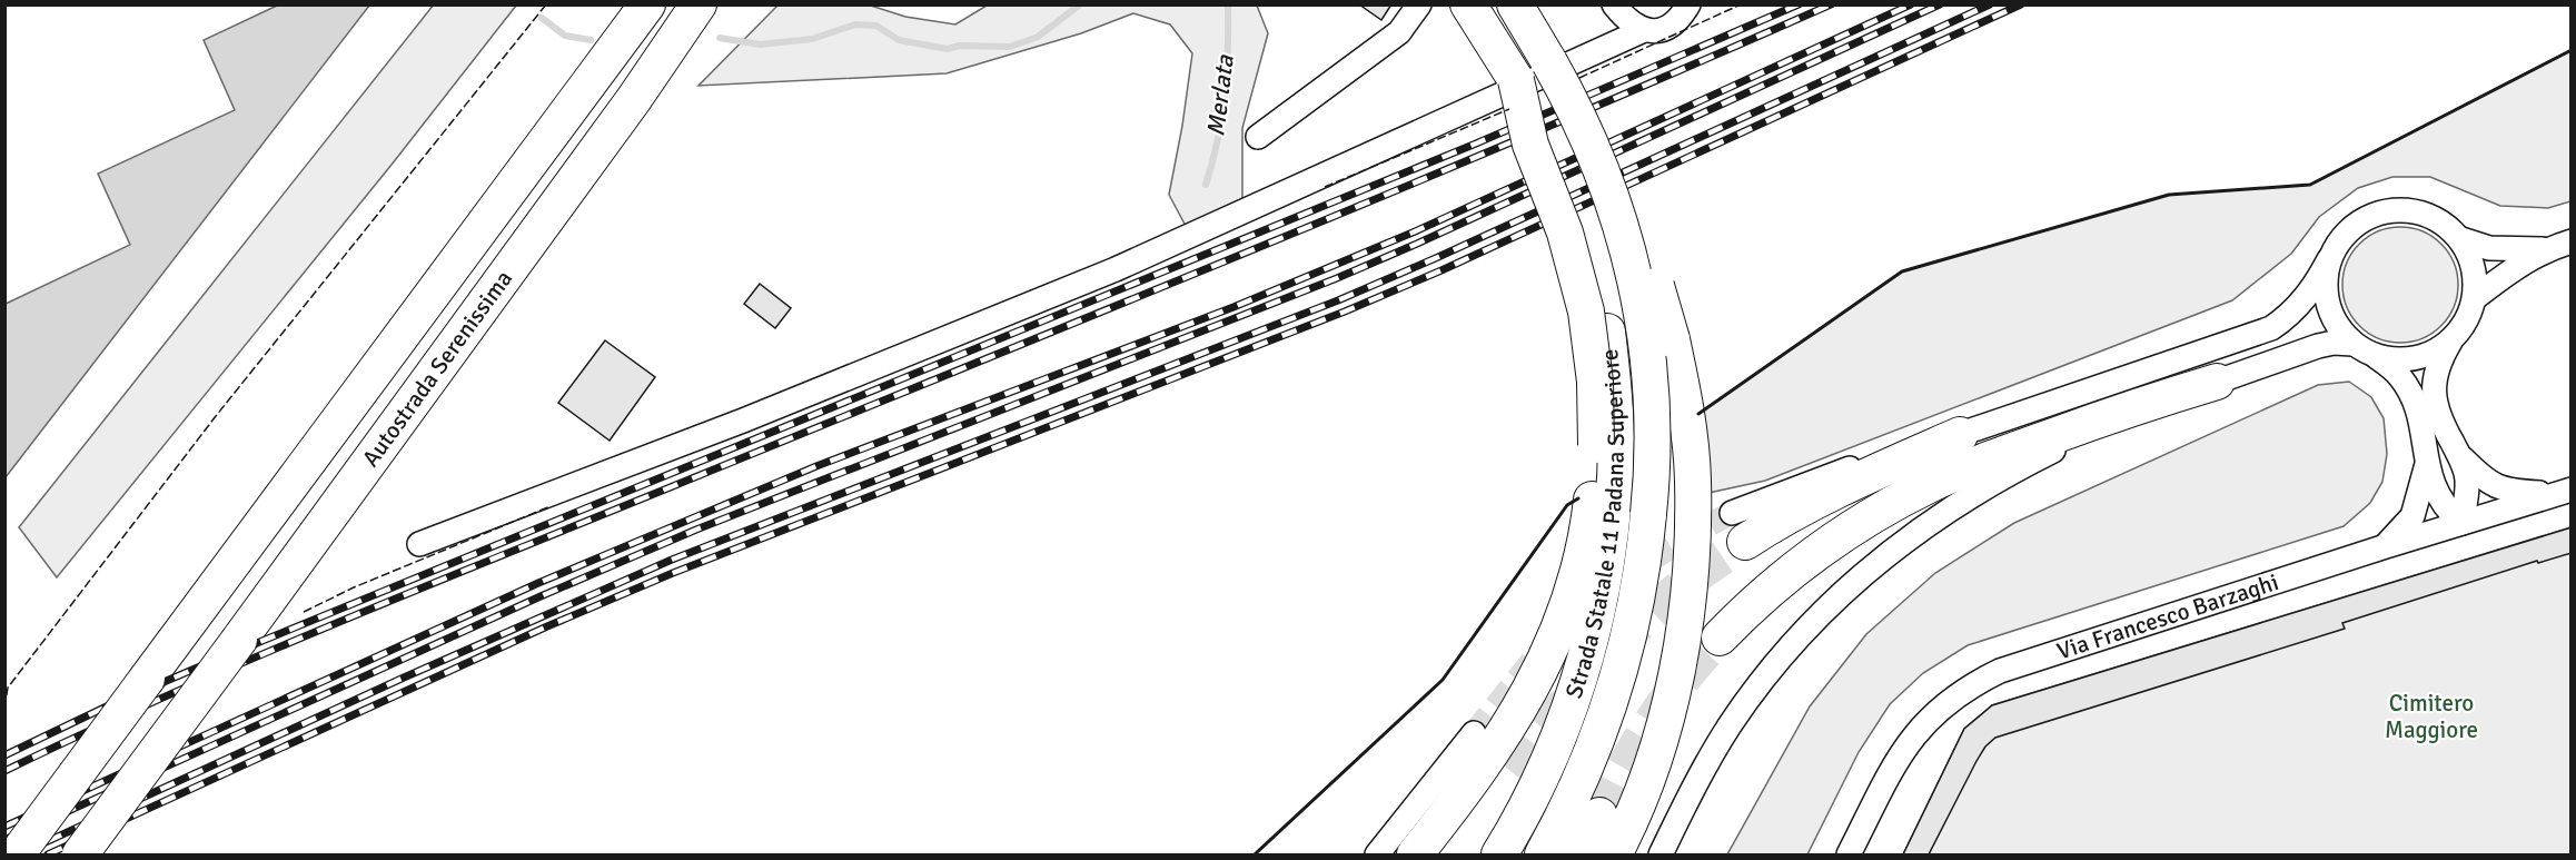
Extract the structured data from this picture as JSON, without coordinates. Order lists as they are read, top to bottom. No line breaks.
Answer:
{"streets":{"highway":["Autostrada Serenissima","Strada Statale 11 Padana Superiore"],"street":["Via Francesco Barzaghi"]},"water":["Merlata"],"parks":["Cimitero Maggiore"]}
